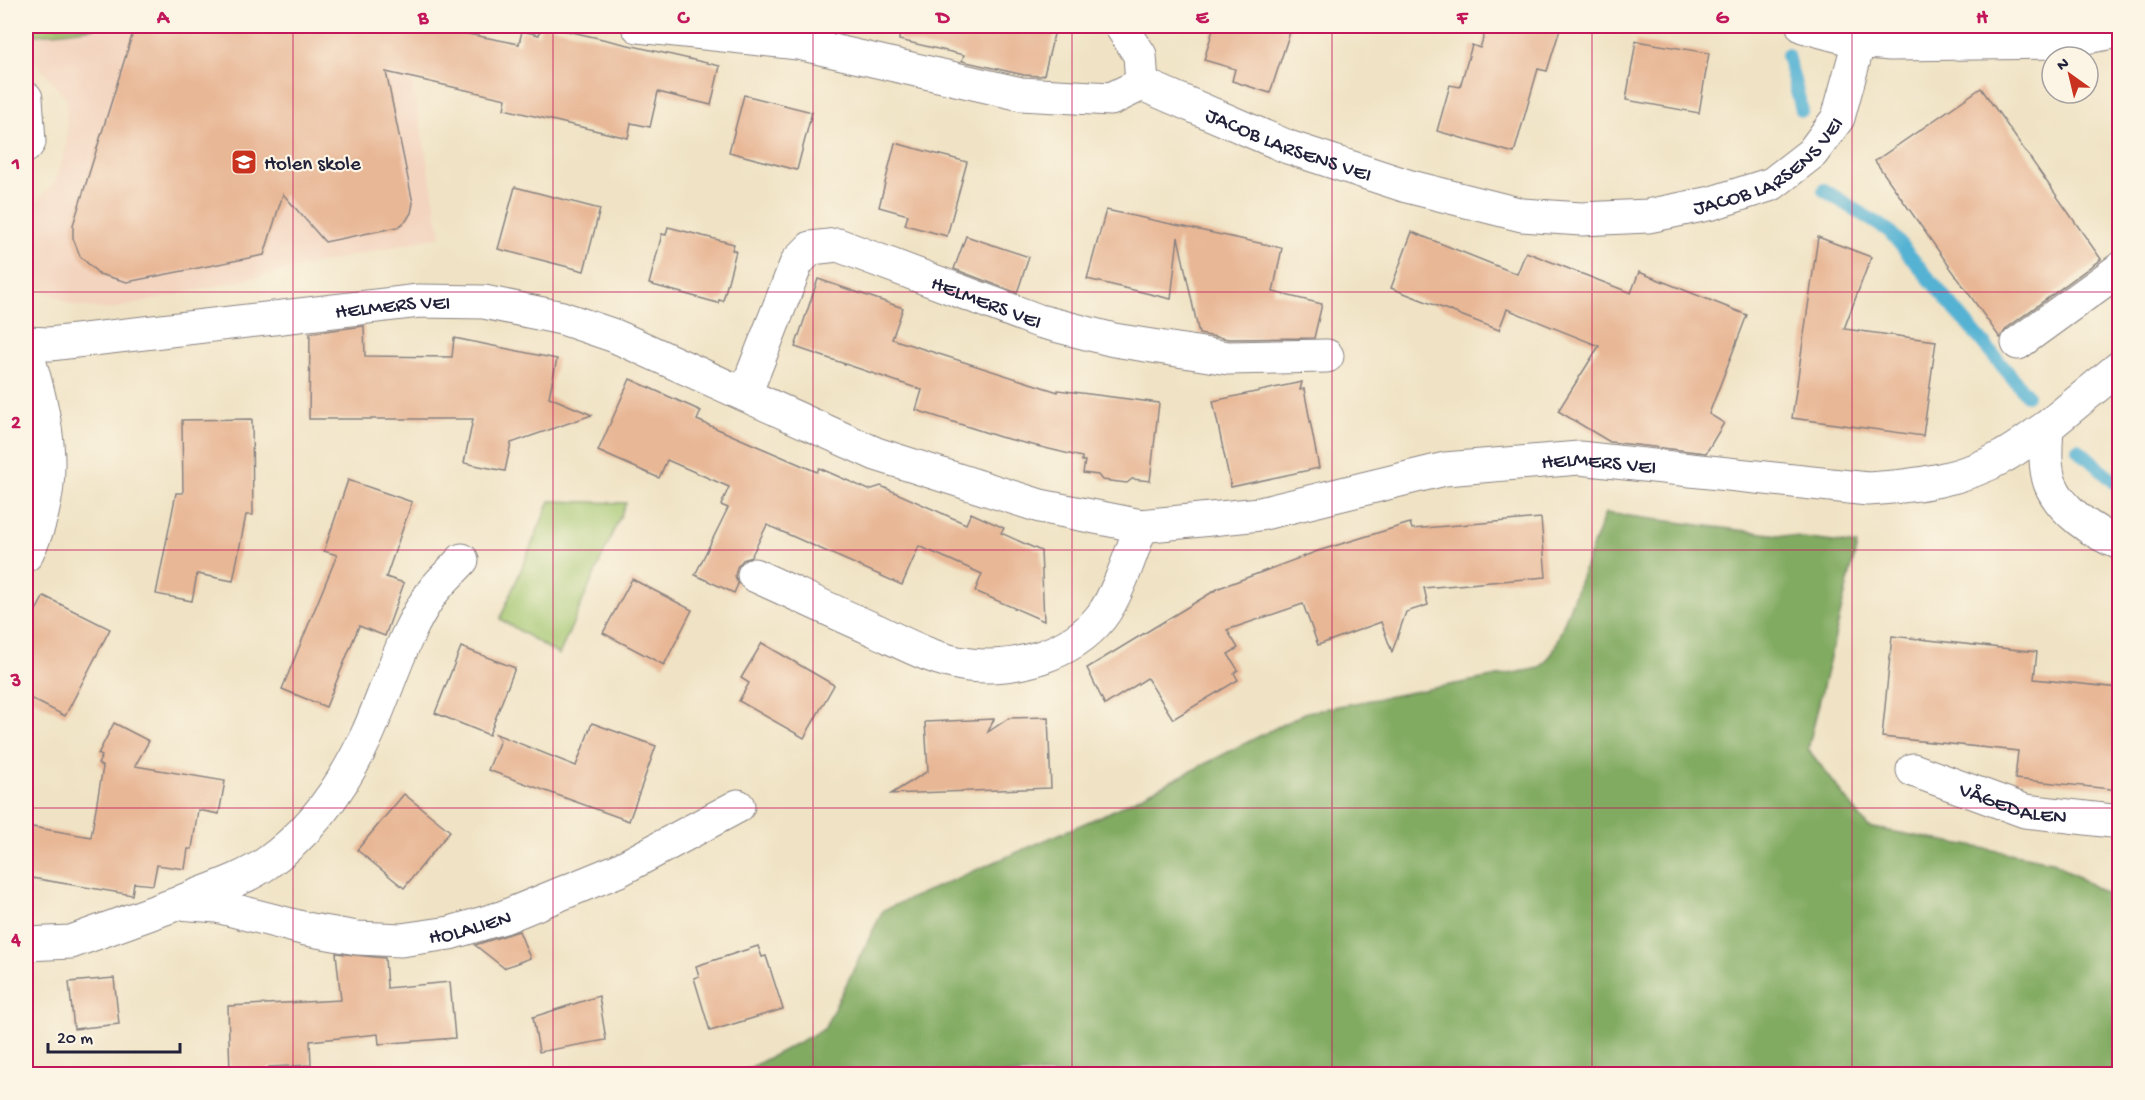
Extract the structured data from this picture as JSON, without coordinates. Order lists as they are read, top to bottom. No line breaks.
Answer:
{"streets":{"street":["JACOB LARSENS VEI","HELMERS VEI","VÅGEDALEN","HOLALIEN"]},"places":{"school or university":["Holen skole"]},"scale_bar":"20 m","north":"top left","grid":{"columns":["A","B","C","D","E","F","G","H"],"rows":["1","2","3","4"]}}
